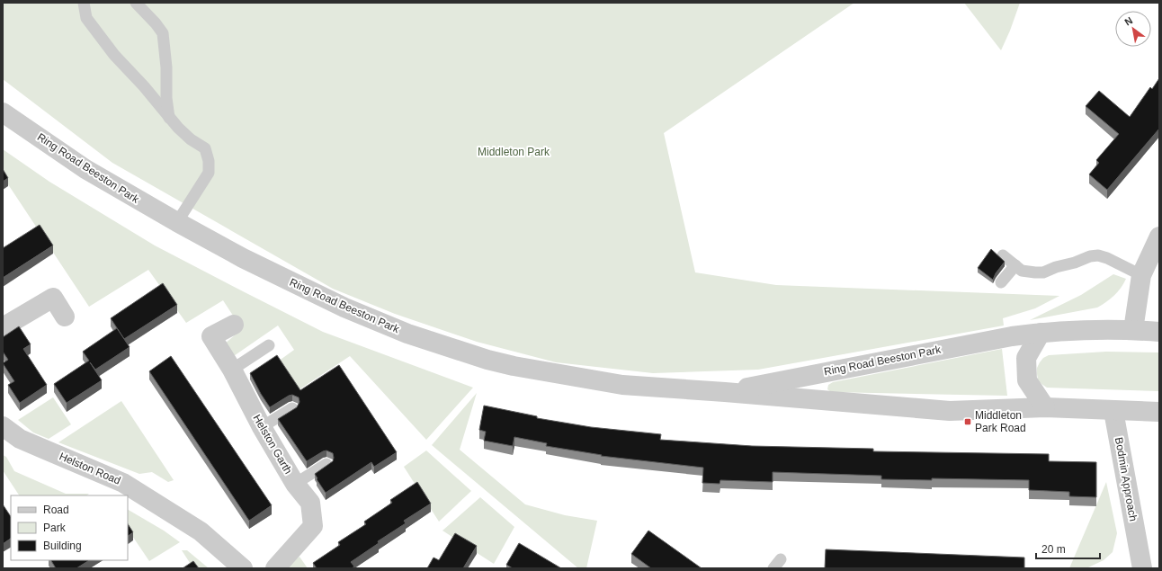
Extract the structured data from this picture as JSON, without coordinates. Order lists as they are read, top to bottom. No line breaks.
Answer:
{"streets":{"street":["Ring Road Beeston Park","Helston Garth","Helston Road","Bodmin Approach"]},"crossings":[["Ring Road Beeston Park","Bodmin Approach"]],"parks":["Middleton Park"],"places":{"transit":["Middleton Park Road"]},"legend":["Road","Park","Building"],"scale_bar":"20 m","north":"top left"}
